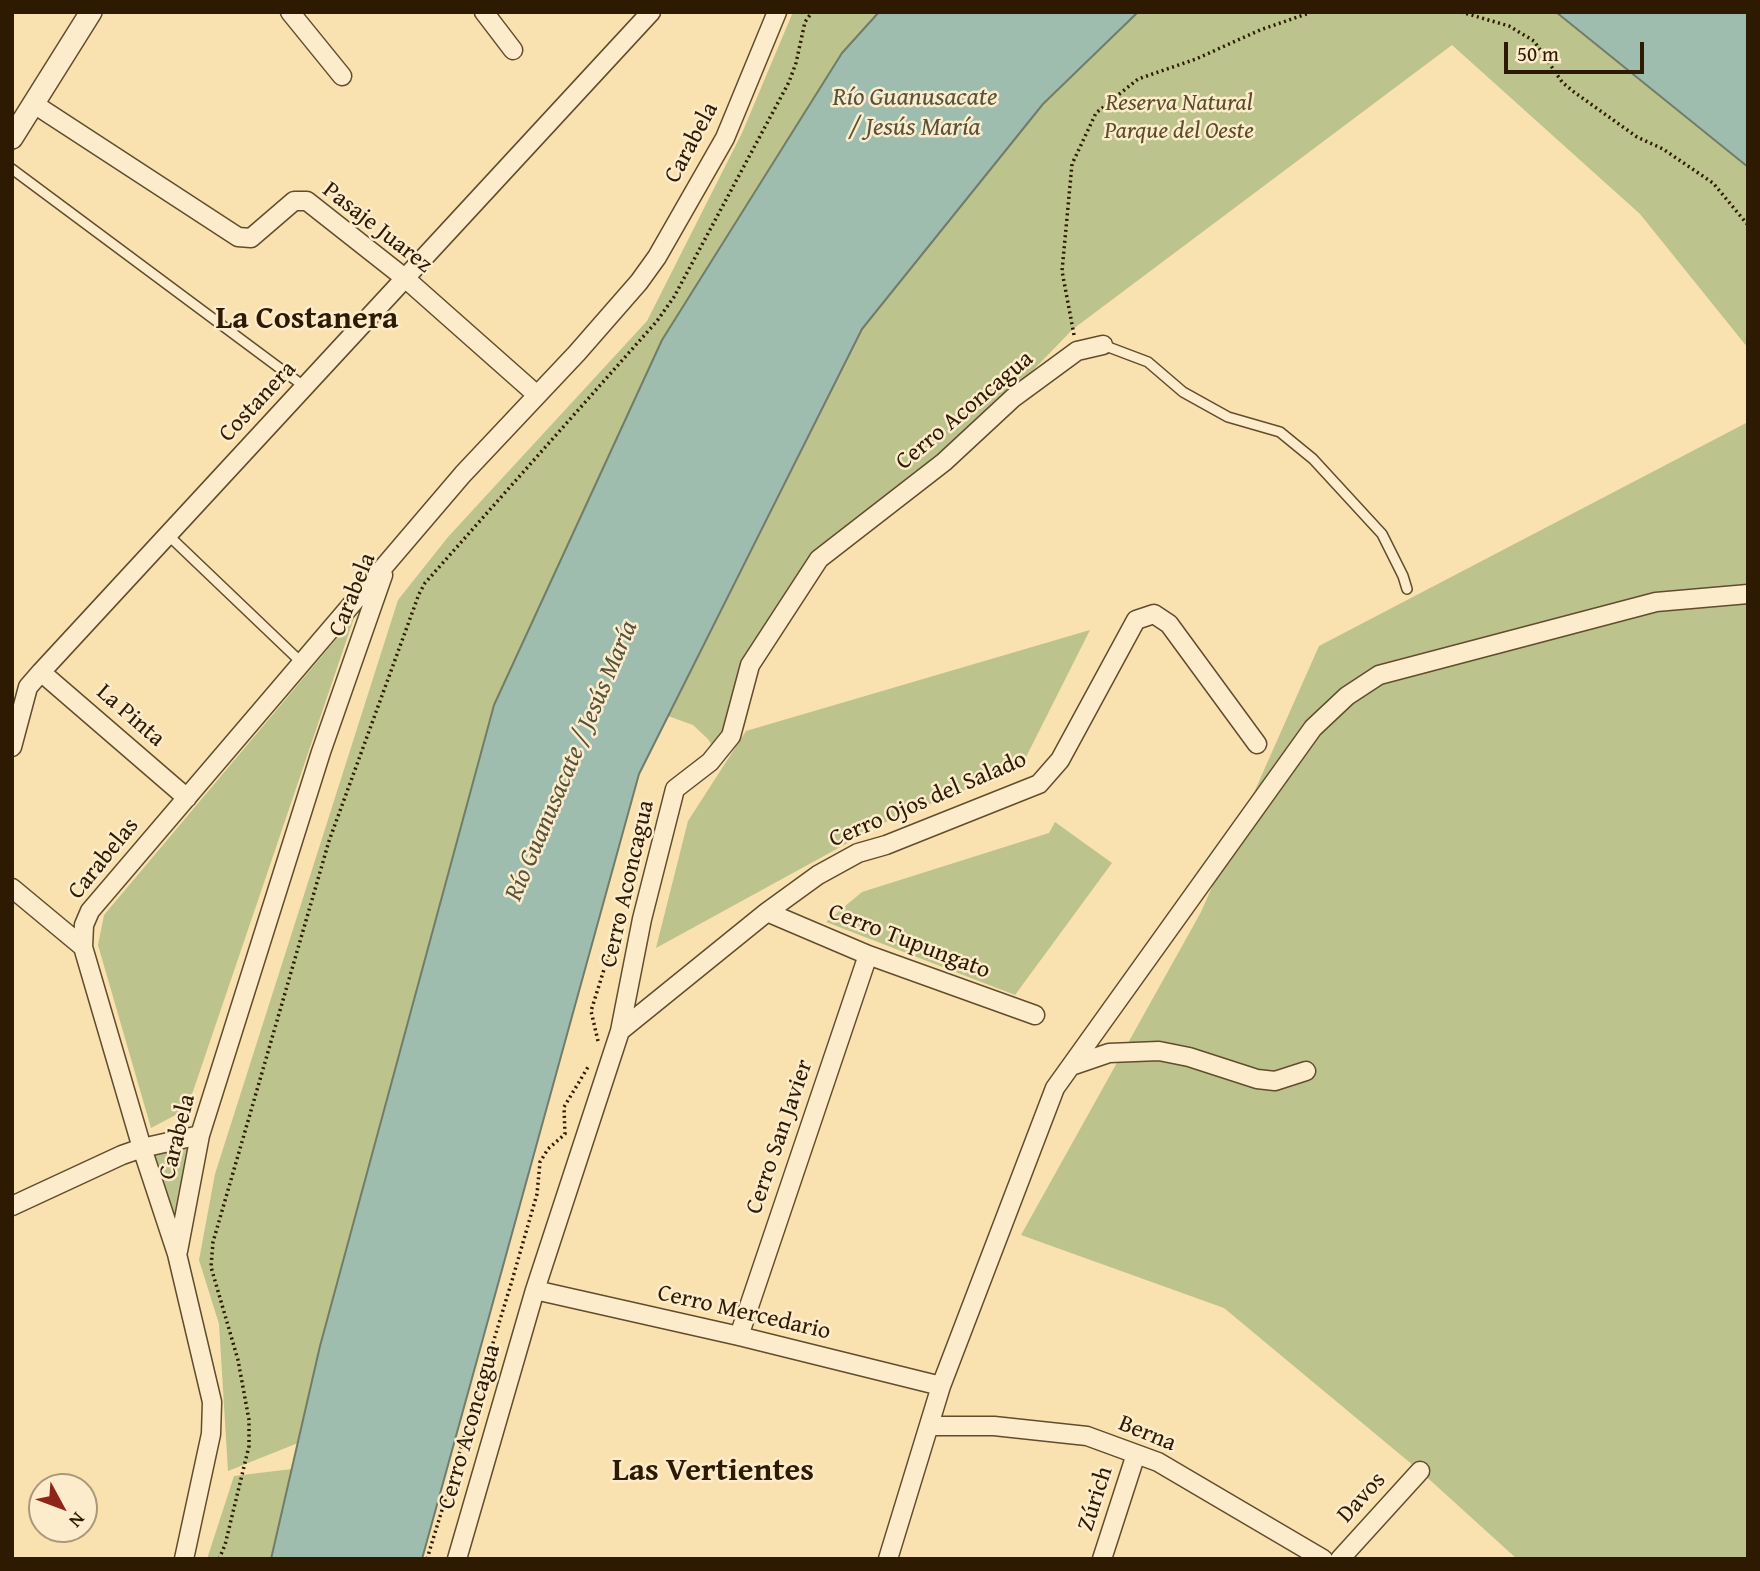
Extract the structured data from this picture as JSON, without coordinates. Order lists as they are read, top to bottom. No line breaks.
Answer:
{"streets":{"street":["Carabela","Pasaje Juarez","Costanera","Cerro Aconcagua","La Pinta","Cerro Ojos del Salado","Carabelas","Cerro Tupungato","Cerro San Javier","Cerro Mercedario","Berna","Davos","Zúrich"]},"crossings":[["Carabela","Pasaje Juarez"],["Carabela","Carabelas"],["Pasaje Juarez","Costanera"],["Costanera","La Pinta"],["Cerro Aconcagua","Cerro Ojos del Salado"],["Cerro Aconcagua","Cerro Mercedario"],["La Pinta","Carabelas"],["Cerro Ojos del Salado","Cerro Tupungato"],["Cerro Tupungato","Cerro San Javier"],["Cerro San Javier","Cerro Mercedario"],["Berna","Zúrich"]],"districts":["La Costanera","Las Vertientes"],"water":["Río Guanusacate / Jesús María"],"parks":["Reserva Natural Parque del Oeste"],"scale_bar":"50 m","north":"bottom right"}
